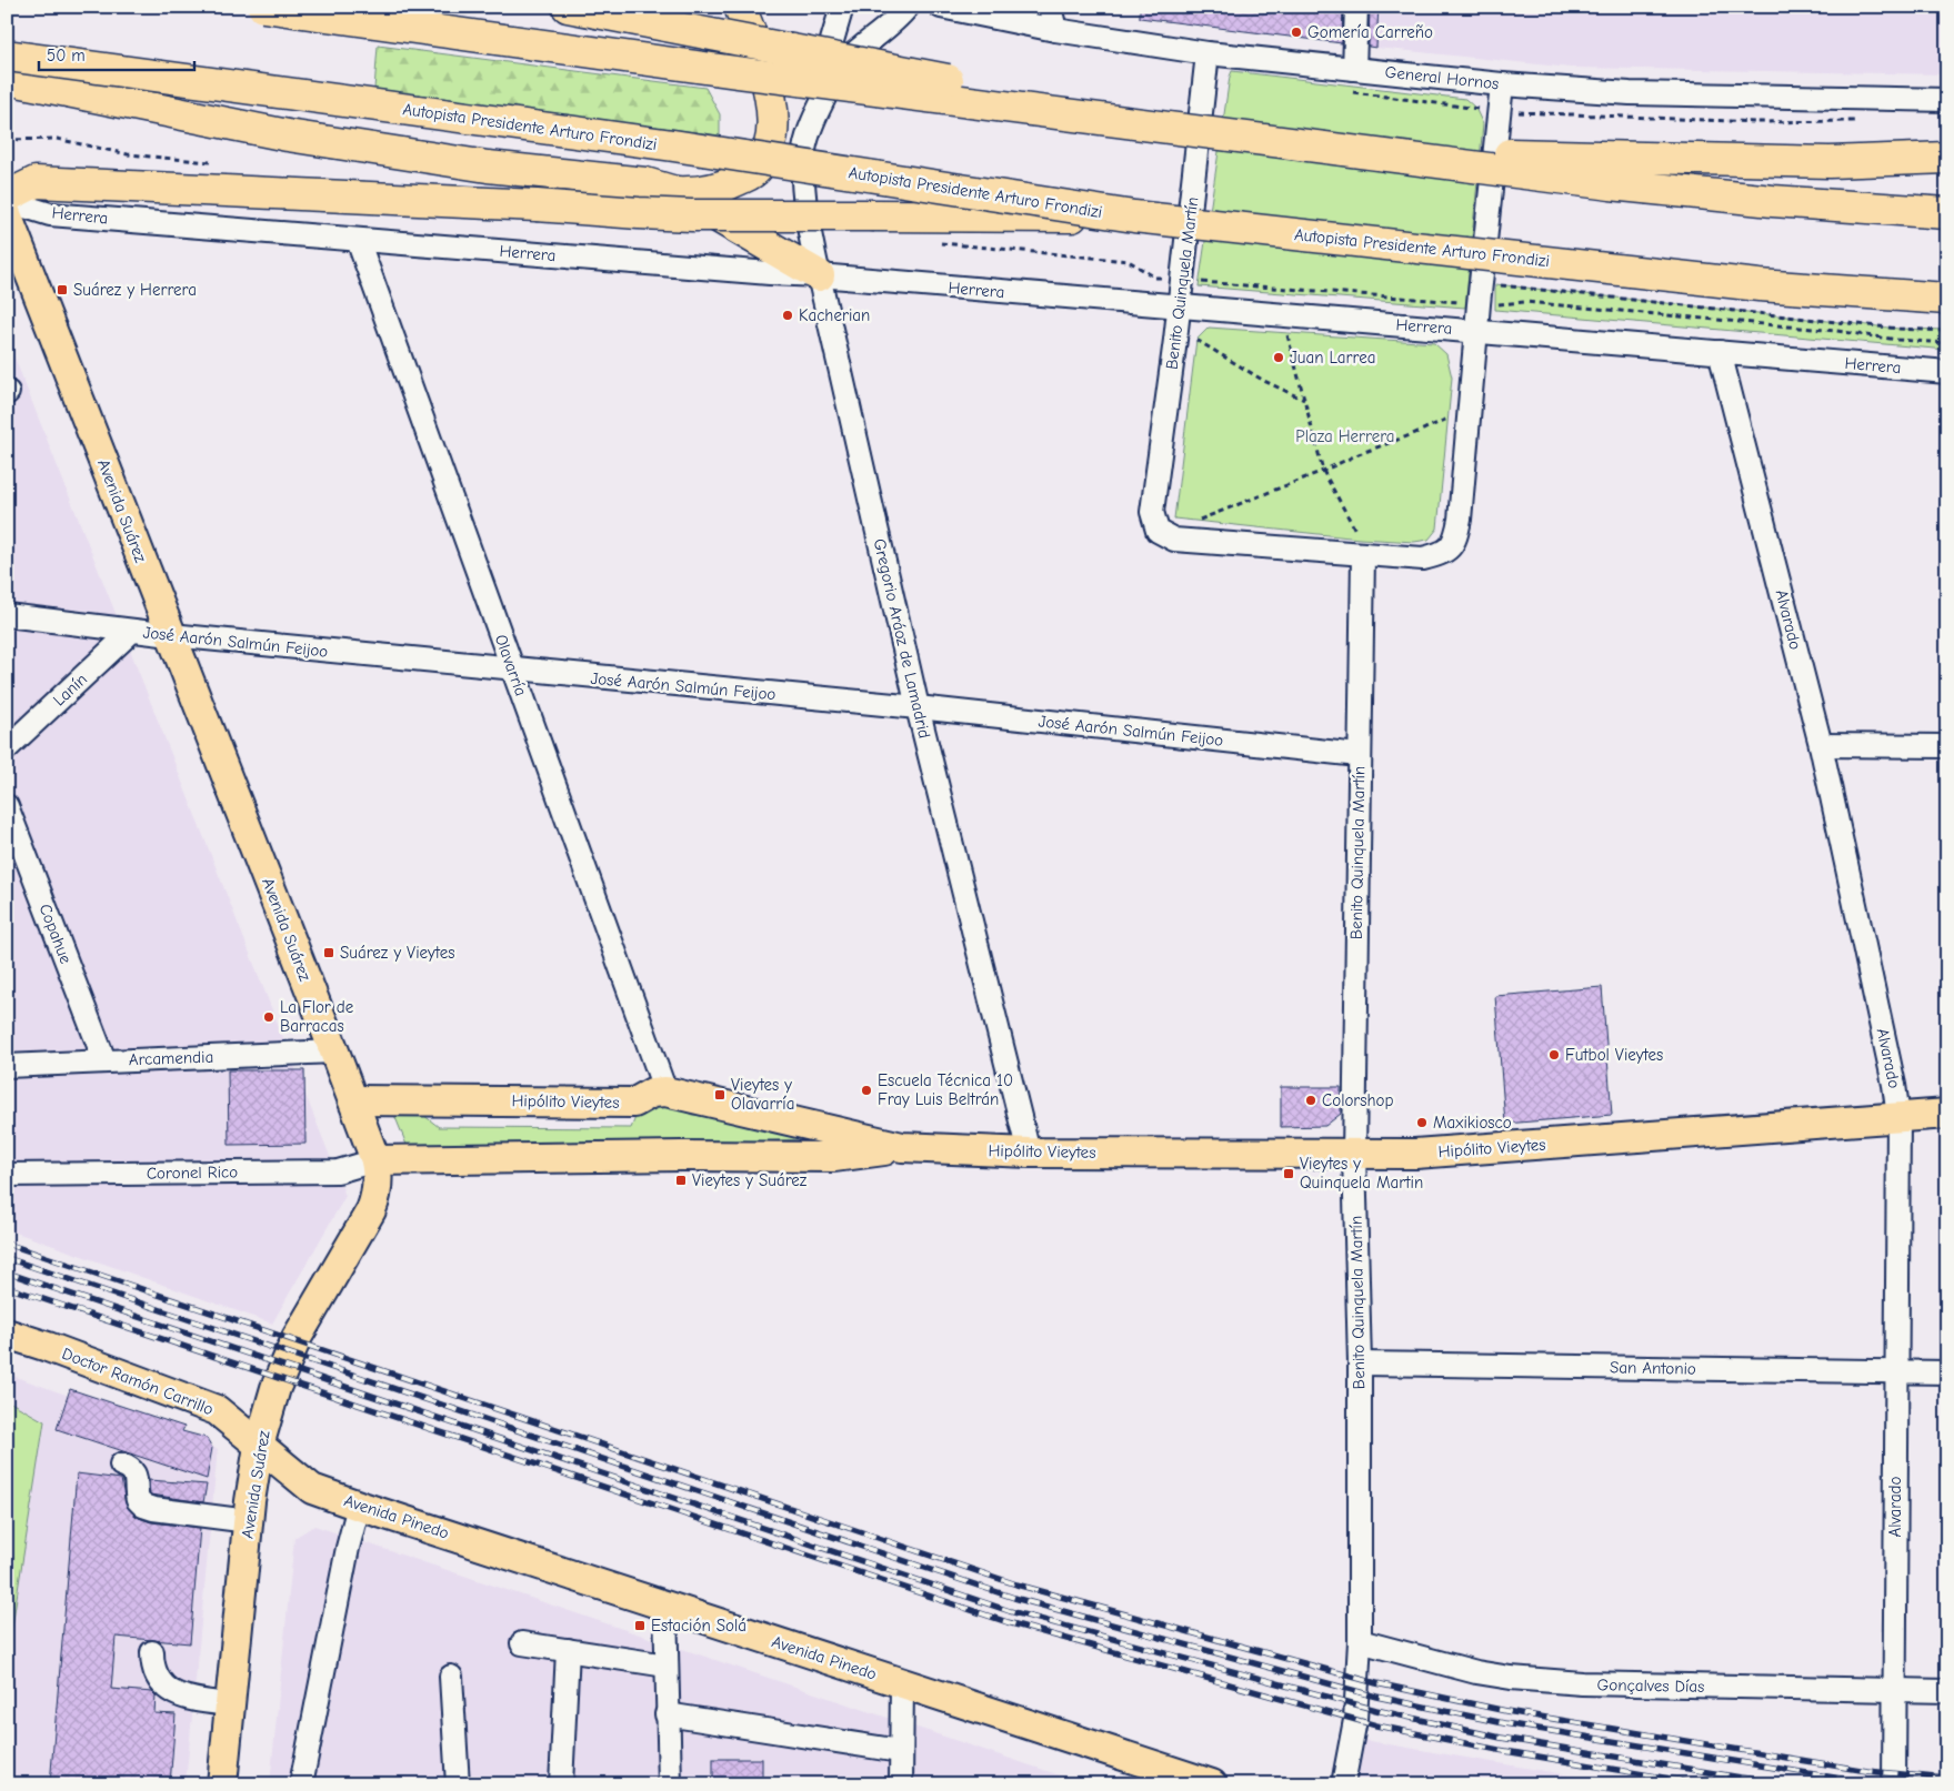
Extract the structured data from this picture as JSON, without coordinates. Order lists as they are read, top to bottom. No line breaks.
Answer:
{"streets":{"highway":["Autopista Presidente Arturo Frondizi"],"main road":["Avenida Suárez","Hipólito Vieytes","Doctor Ramón Carrillo","Avenida Pinedo"],"street":["General Hornos","Herrera","Benito Quinquela Martín","Alvarado","Gregorio Aráoz de Lamadrid","José Aarón Salmún Feijoo","Olavarría","Lanín","Copahue","Arcamendia","Coronel Rico","San Antonio","Gonçalves Días"]},"crossings":[["General Hornos","Benito Quinquela Martín"],["Herrera","Benito Quinquela Martín"],["Herrera","Alvarado"],["Herrera","Gregorio Aráoz de Lamadrid"],["Herrera","Olavarría"],["Benito Quinquela Martín","José Aarón Salmún Feijoo"],["Benito Quinquela Martín","Hipólito Vieytes"],["Benito Quinquela Martín","San Antonio"],["Benito Quinquela Martín","Gonçalves Días"],["Avenida Suárez","José Aarón Salmún Feijoo"],["Avenida Suárez","Arcamendia"],["Avenida Suárez","Hipólito Vieytes"],["Avenida Suárez","Coronel Rico"],["Avenida Suárez","Doctor Ramón Carrillo"],["Avenida Suárez","Avenida Pinedo"],["Alvarado","Hipólito Vieytes"],["Alvarado","San Antonio"],["Alvarado","Gonçalves Días"],["Gregorio Aráoz de Lamadrid","José Aarón Salmún Feijoo"],["Gregorio Aráoz de Lamadrid","Hipólito Vieytes"],["José Aarón Salmún Feijoo","Olavarría"],["José Aarón Salmún Feijoo","Lanín"],["Olavarría","Hipólito Vieytes"],["Copahue","Arcamendia"],["Hipólito Vieytes","Coronel Rico"],["Doctor Ramón Carrillo","Avenida Pinedo"]],"parks":["Plaza Herrera"],"places":{"other":["Gomería Carreño","Kacherian","Juan Larrea","La Flor de Barracas","Futbol Vieytes","Escuela Técnica 10 Fray Luis Beltrán","Colorshop","Maxikiosco"],"transit":["Suárez y Herrera","Suárez y Vieytes","Vieytes y Olavarría","Vieytes y Quinquela Martin","Vieytes y Suárez","Estación Solá"]},"scale_bar":"50 m"}
